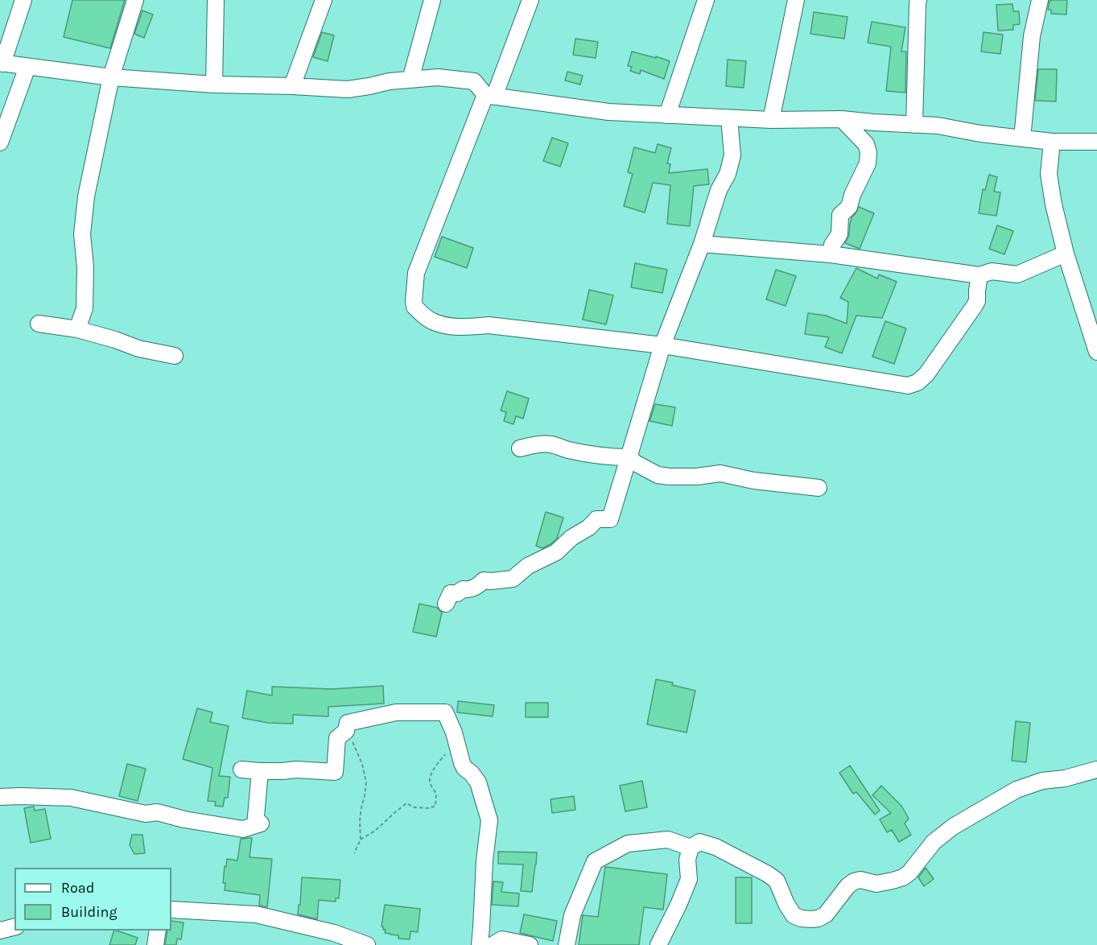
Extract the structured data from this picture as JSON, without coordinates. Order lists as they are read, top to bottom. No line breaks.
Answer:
{"legend":["Road","Building"]}
